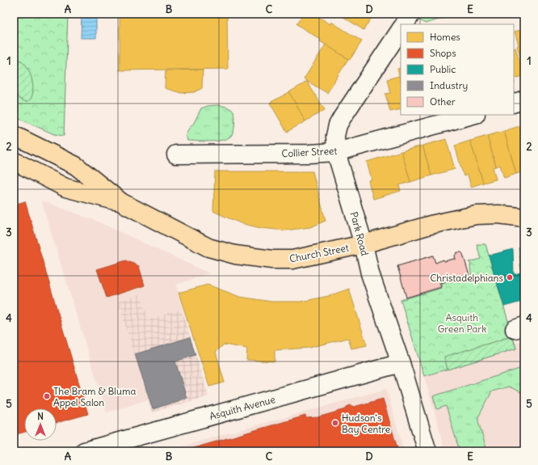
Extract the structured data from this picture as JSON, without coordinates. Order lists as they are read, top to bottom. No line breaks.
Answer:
{"streets":{"main road":["Church Street"],"street":["Collier Street","Park Road","Asquith Avenue"]},"crossings":[["Collier Street","Park Road"],["Park Road","Church Street"],["Park Road","Asquith Avenue"]],"parks":["Asquith Green Park"],"places":["Christadelphians","The Bram & Bluma Appel Salon","Hudson's Bay Centre"],"legend":["Homes","Shops","Public","Industry","Other"],"north":"top","grid":{"columns":["A","B","C","D","E"],"rows":["1","2","3","4","5"]}}
